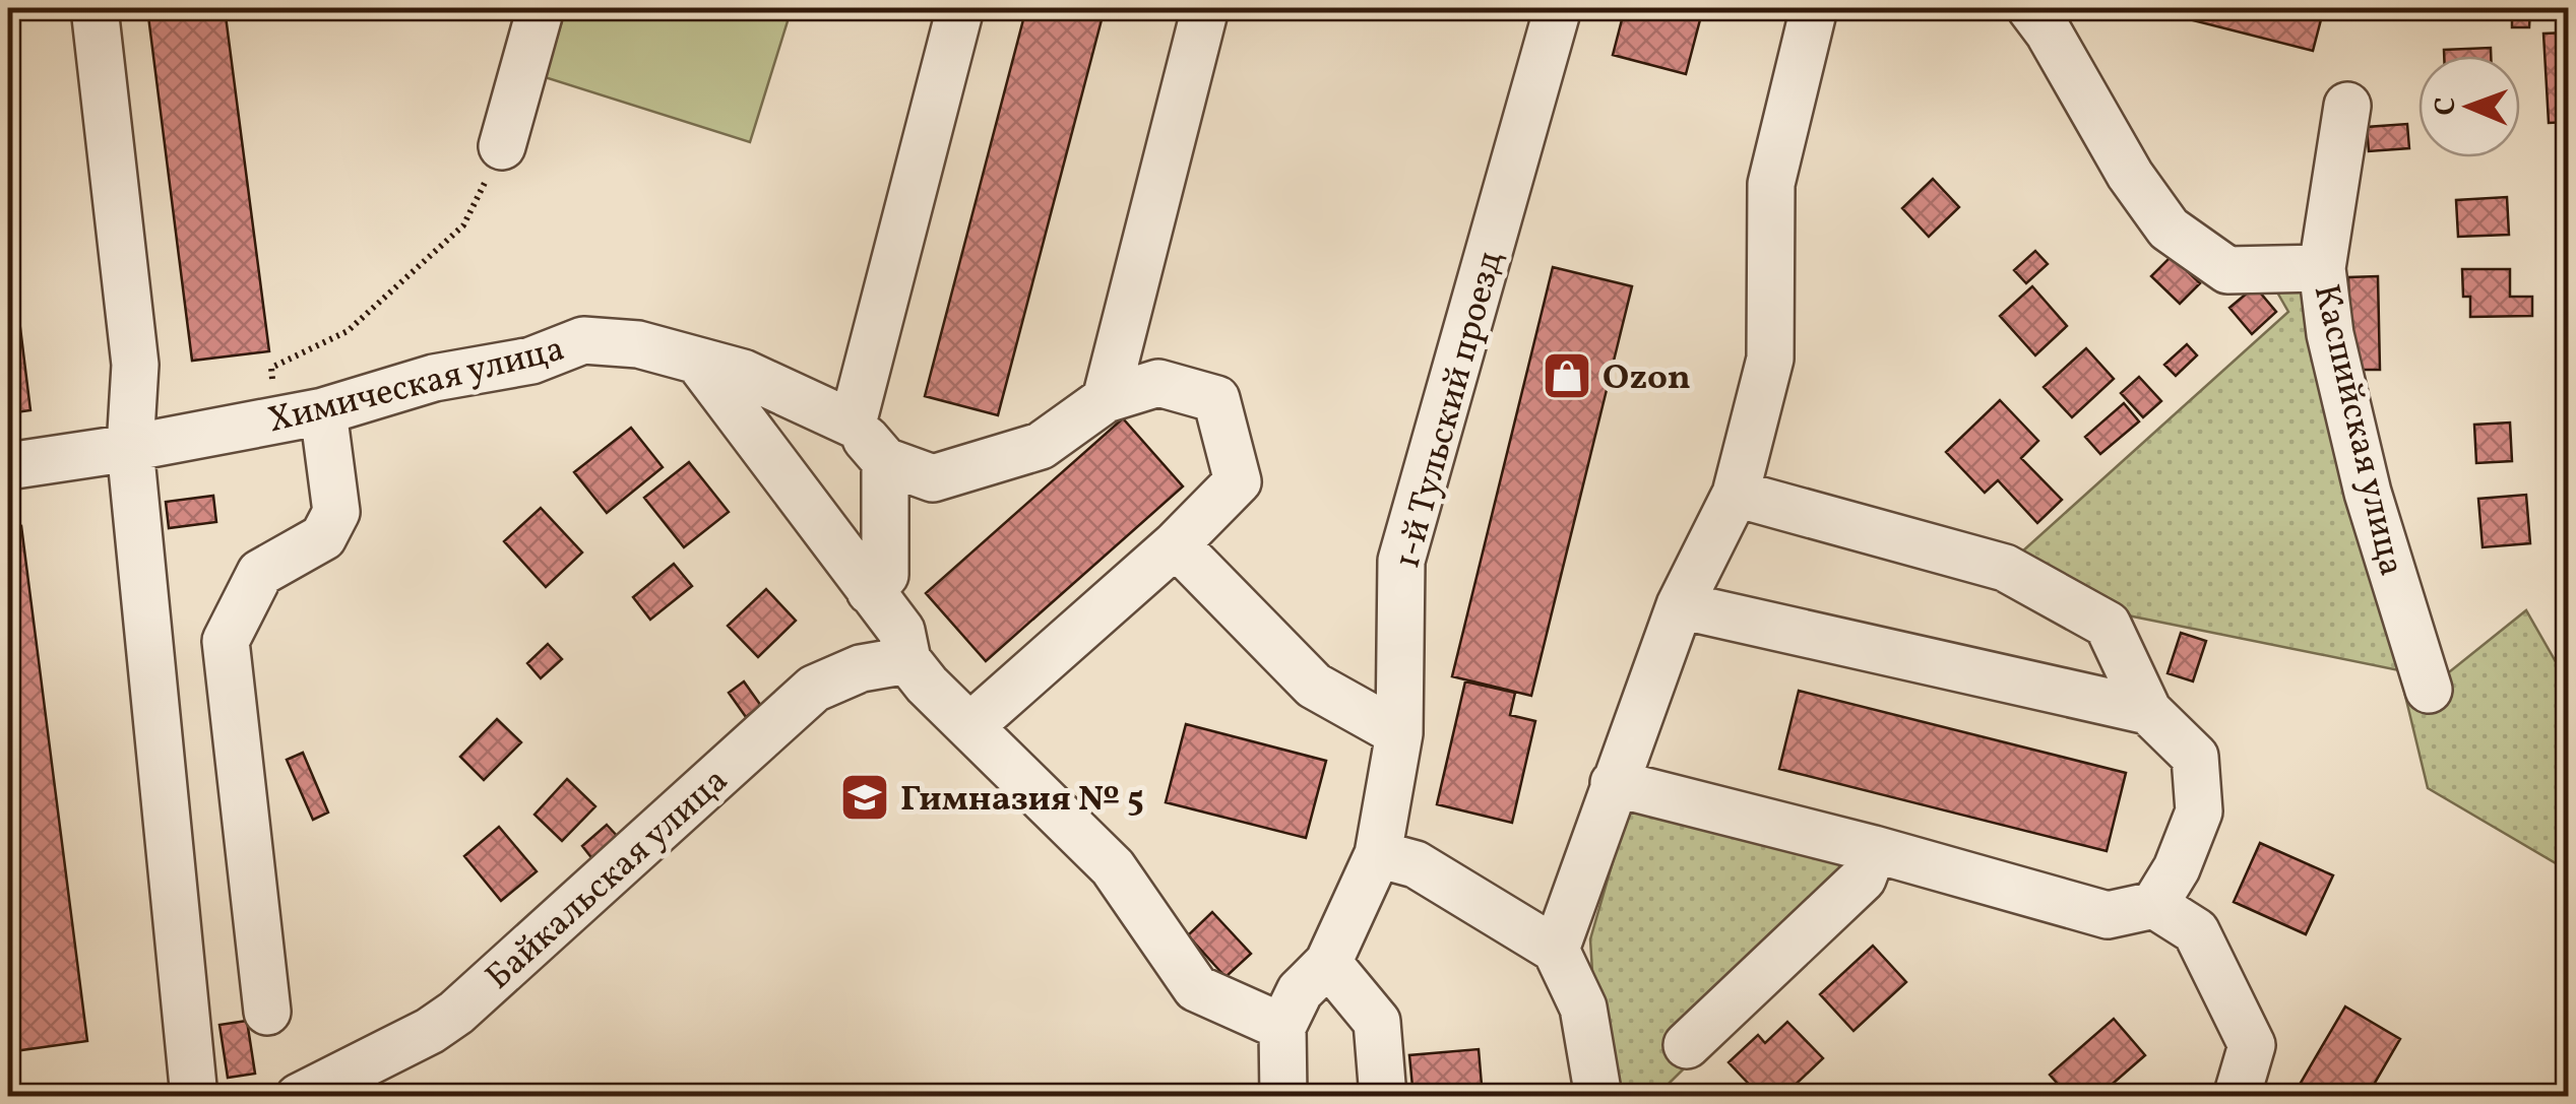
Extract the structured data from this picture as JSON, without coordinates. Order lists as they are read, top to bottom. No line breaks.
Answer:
{"streets":{"street":["Химическая улица","1-й Тульский проезд","Каспийская улица","Байкальская улица"]},"places":{"shop":["Ozon"],"school or university":["Гимназия № 5"]},"north":"left"}
